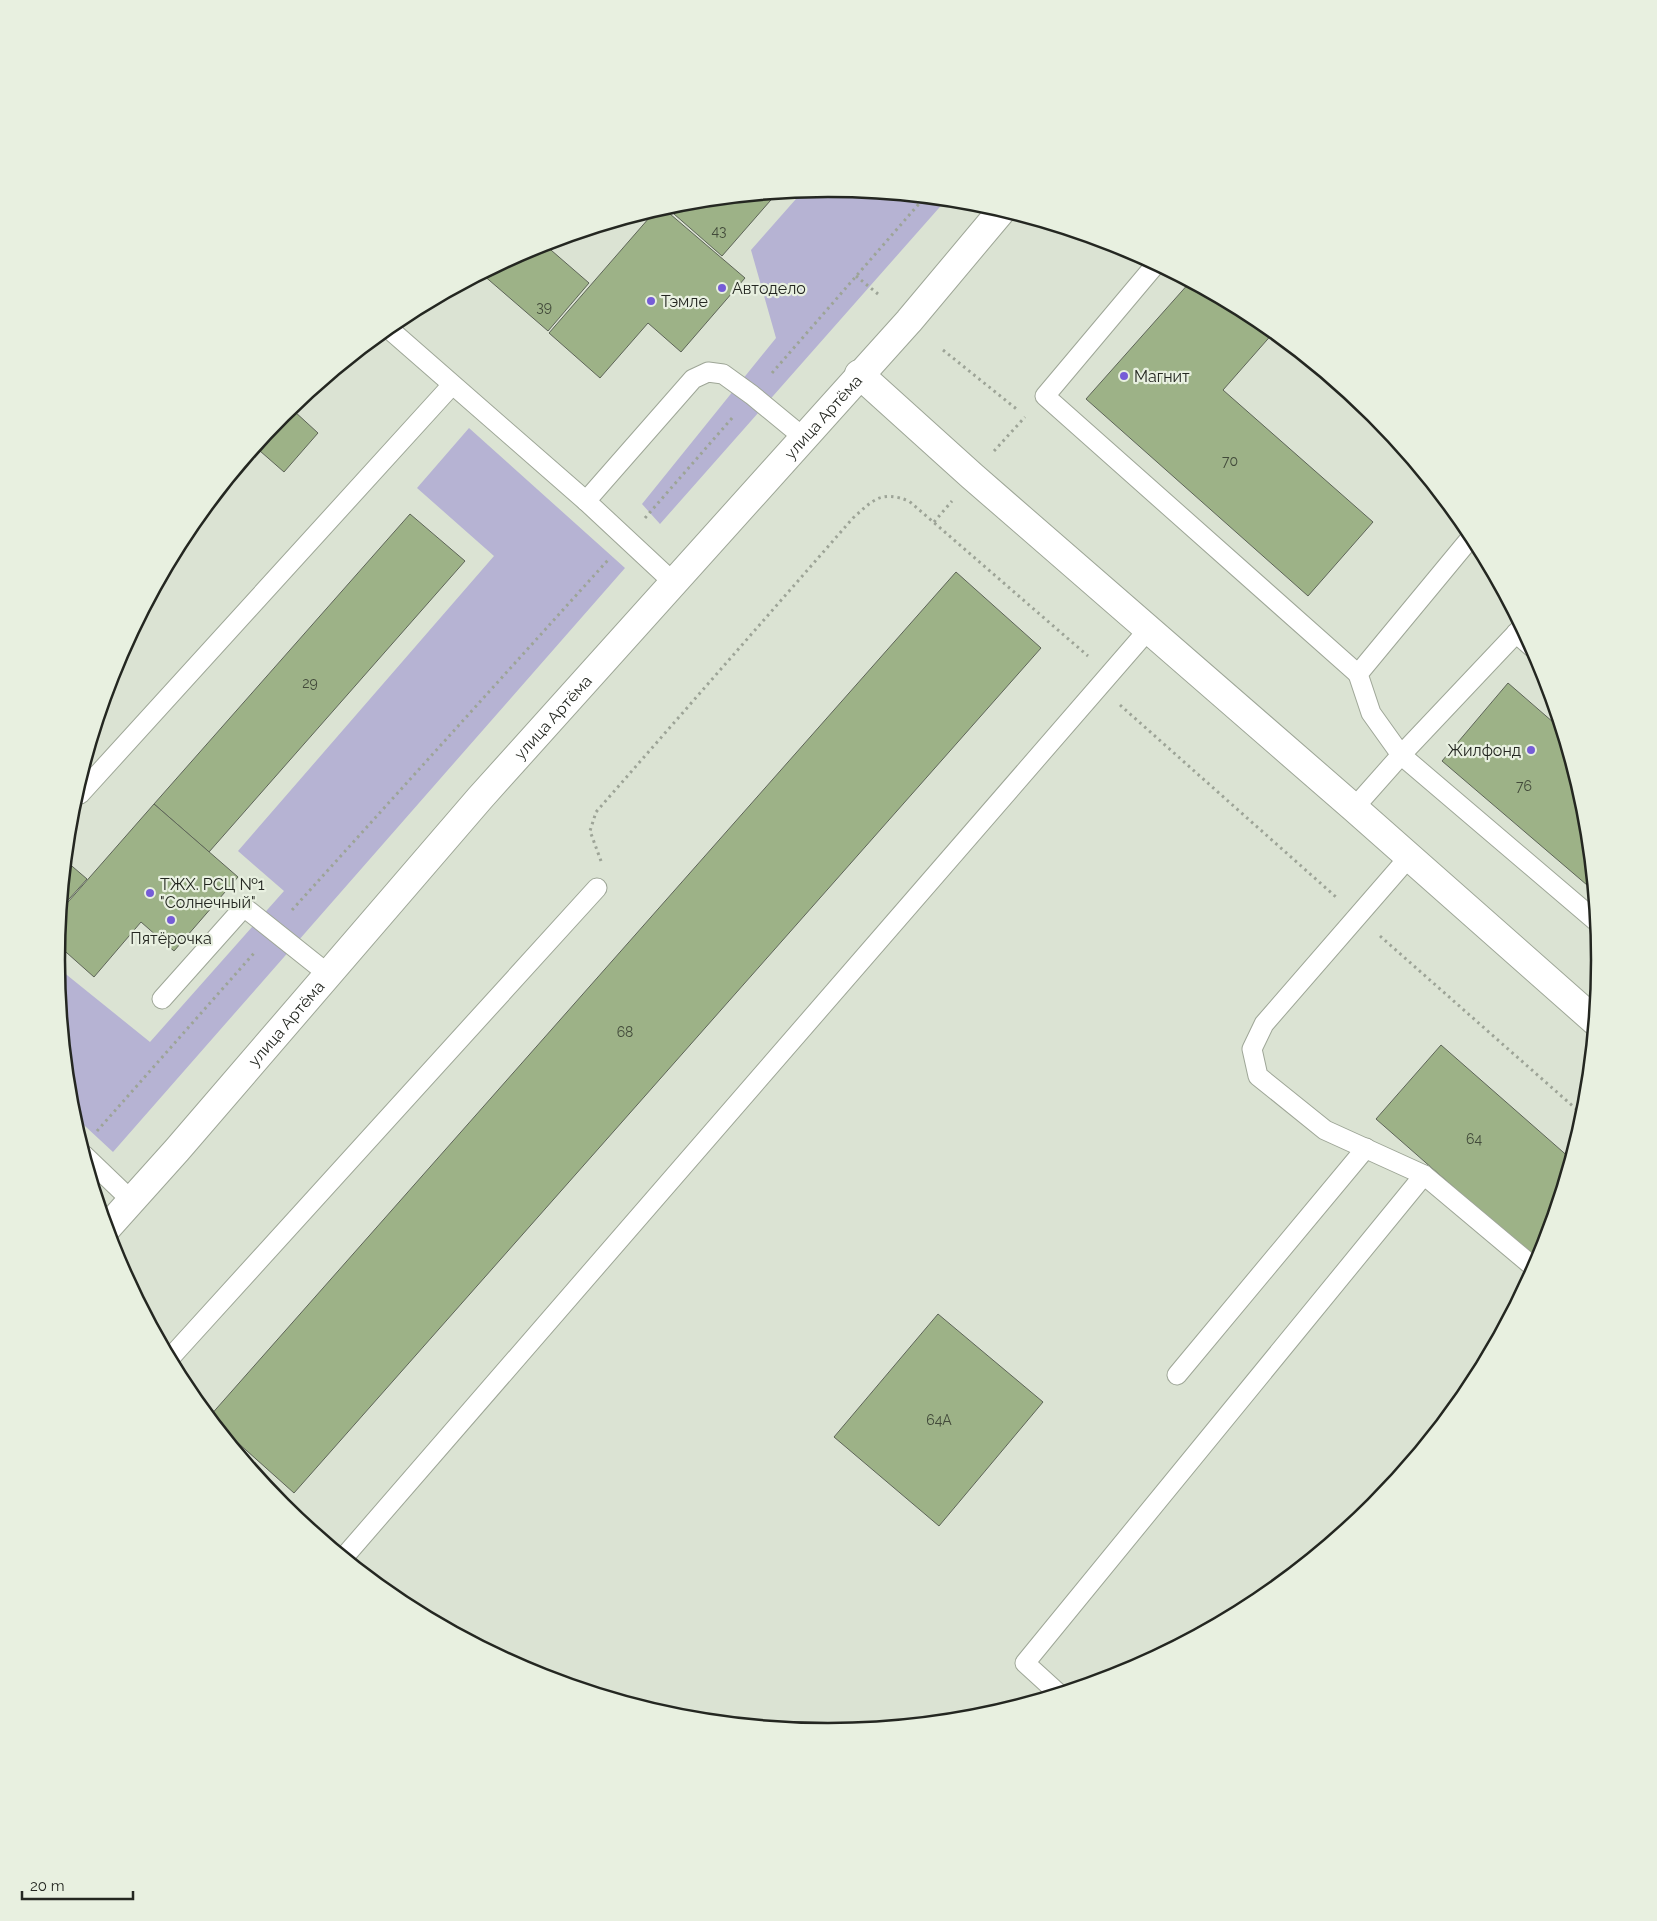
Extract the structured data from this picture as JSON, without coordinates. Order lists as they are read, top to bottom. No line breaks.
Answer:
{"streets":{"main road":["улица Артёма"]},"places":["Автодело","Тэмле","Магнит","Жилфонд","ТЖХ. РСЦ №1 \"Солнечный\"","Пятёрочка"],"house_numbers":["43","39","70","29","76","68","64","64А"],"scale_bar":"20 m"}
